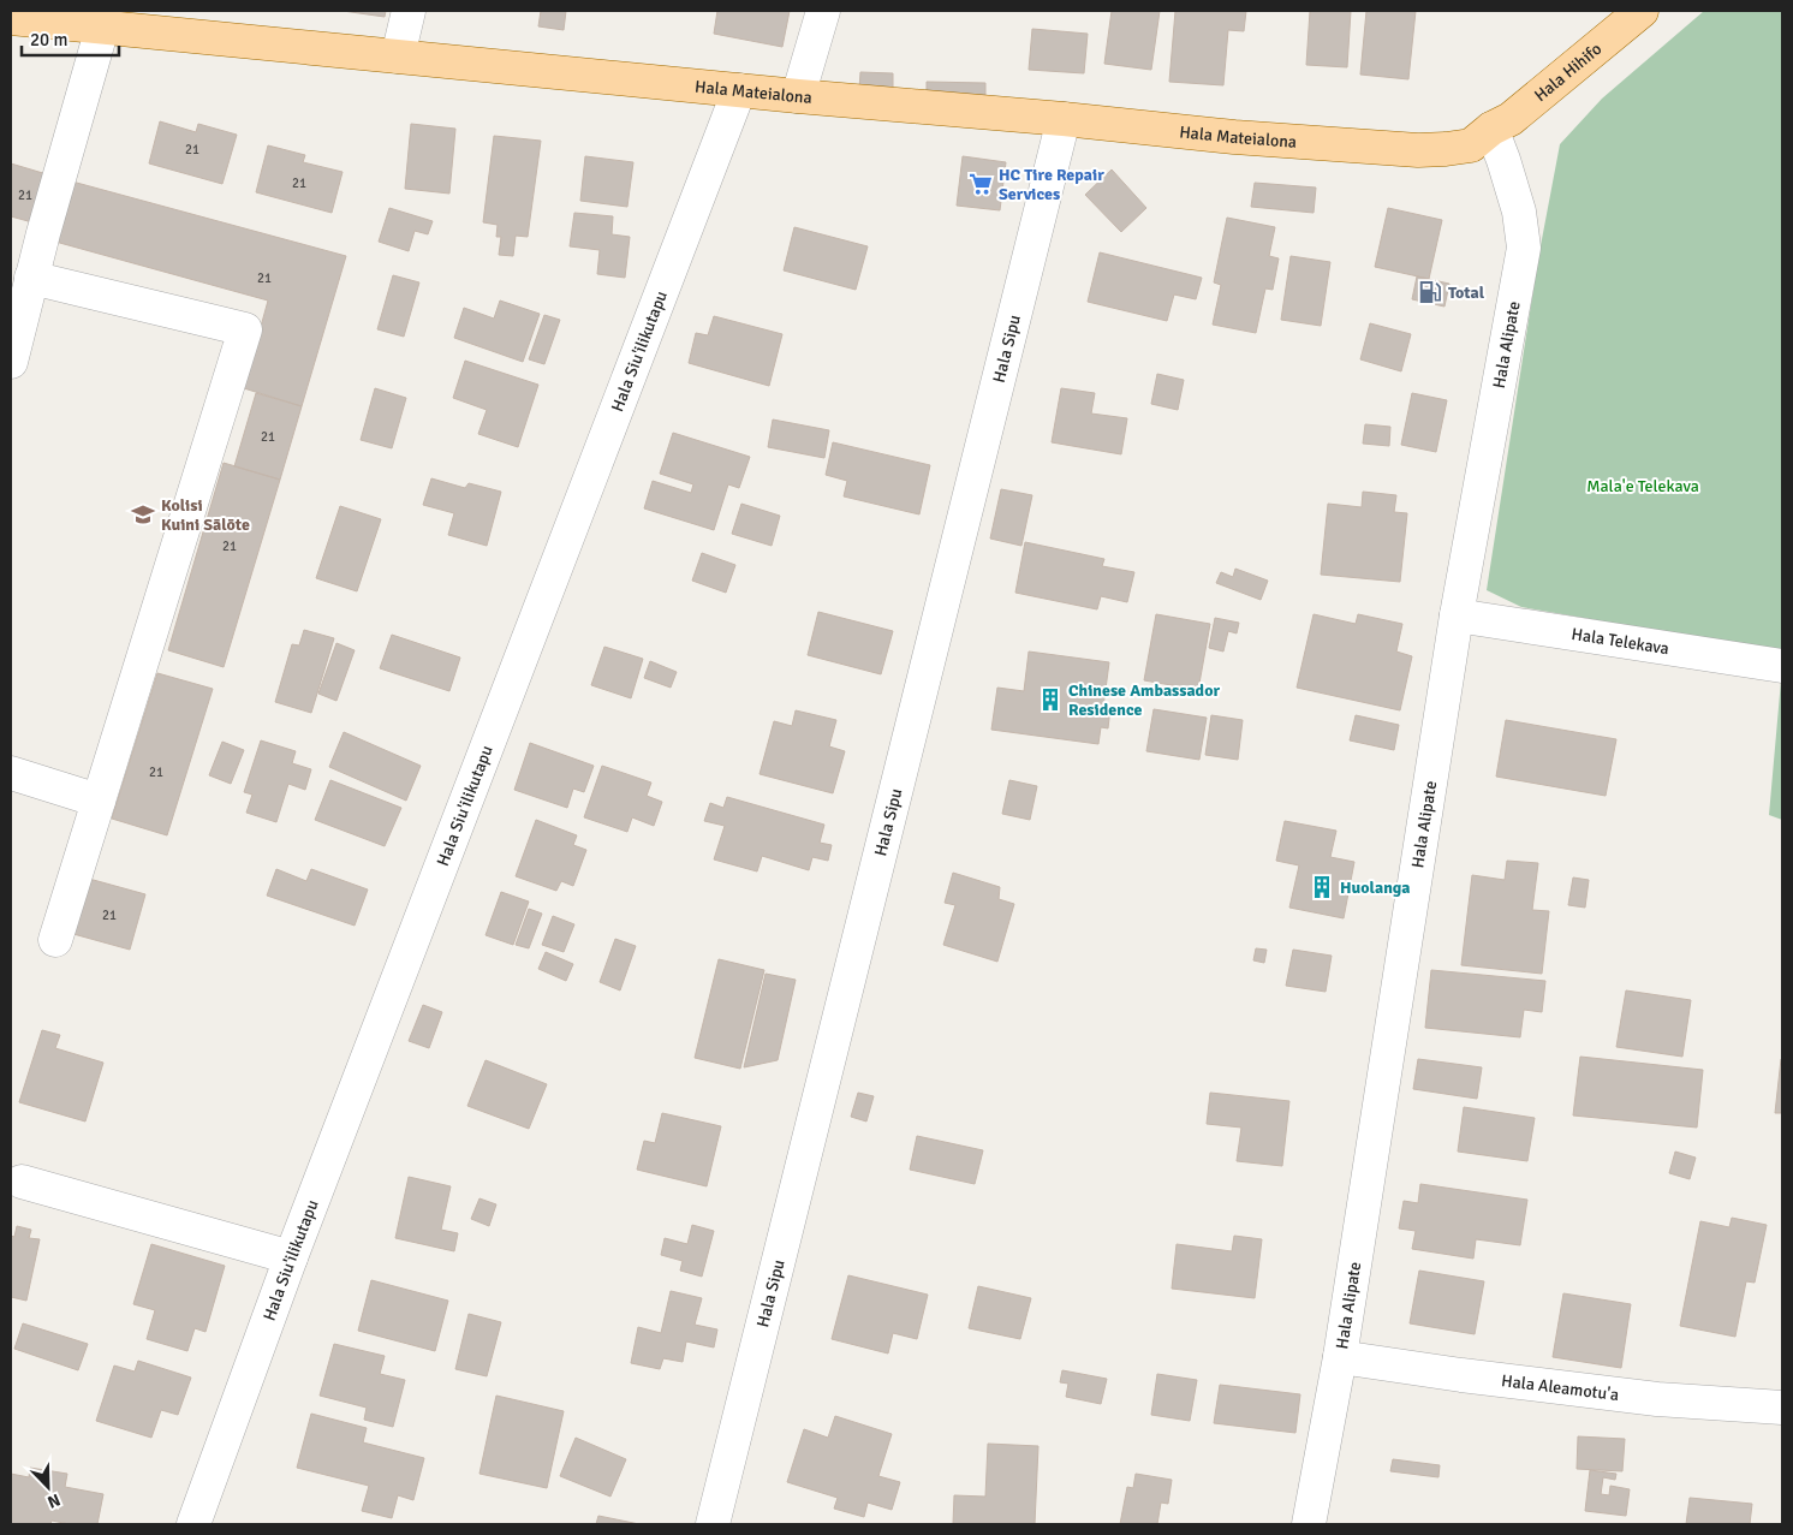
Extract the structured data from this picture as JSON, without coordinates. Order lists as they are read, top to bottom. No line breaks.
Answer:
{"streets":{"main road":["Hala Hihifo","Hala Mateialona"],"street":["Hala Alipate","Hala Sipu","Hala Siu'ilikutapu","Hala Telekava","Hala Aleamotu'a"]},"crossings":[["Hala Hihifo","Hala Mateialona"],["Hala Hihifo","Hala Alipate"],["Hala Mateialona","Hala Alipate"],["Hala Mateialona","Hala Sipu"],["Hala Mateialona","Hala Siu'ilikutapu"],["Hala Alipate","Hala Telekava"],["Hala Alipate","Hala Aleamotu'a"]],"parks":["Mala'e Telekava"],"places":{"supermarket":["HC Tire Repair Services"],"fuel station":["Total"],"school or university":["Kolisi Kuini Sālōte"],"building":["Chinese Ambassador Residence","Huolanga"]},"house_numbers":["21","21","21","21","21","21","21","21"],"scale_bar":"20 m","north":"bottom right"}
